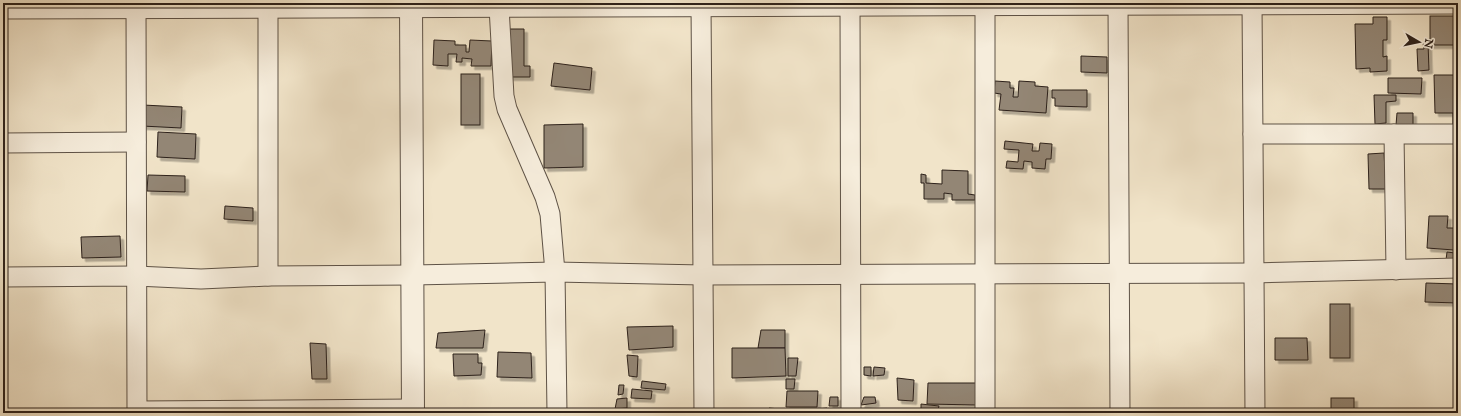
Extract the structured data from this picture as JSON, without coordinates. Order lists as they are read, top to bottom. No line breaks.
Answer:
{"north":"right"}
